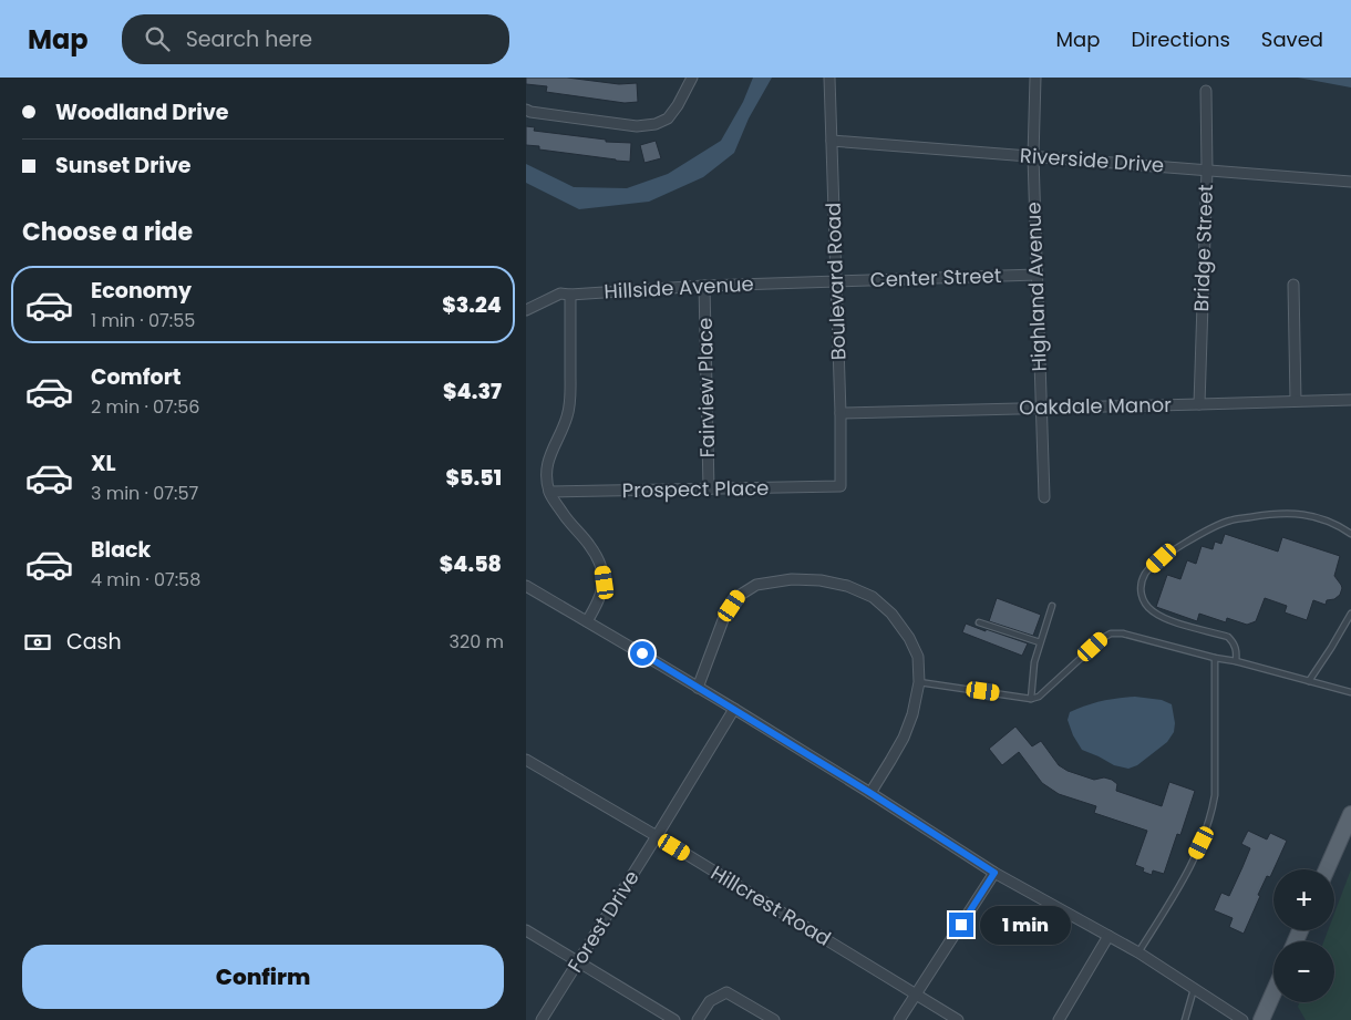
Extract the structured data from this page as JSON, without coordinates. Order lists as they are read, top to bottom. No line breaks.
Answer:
{"streets":{"street":["Riverside Drive","Bridge Street","Center Street","Boulevard Road","Highland Avenue","Hillside Avenue","Fairview Place","Oakdale Manor","Prospect Place","Hillcrest Road","Forest Drive"]},"crossings":[["Riverside Drive","Bridge Street"],["Riverside Drive","Boulevard Road"],["Riverside Drive","Highland Avenue"],["Bridge Street","Oakdale Manor"],["Center Street","Boulevard Road"],["Center Street","Highland Avenue"],["Center Street","Hillside Avenue"],["Boulevard Road","Hillside Avenue"],["Boulevard Road","Oakdale Manor"],["Boulevard Road","Prospect Place"],["Highland Avenue","Oakdale Manor"],["Hillside Avenue","Fairview Place"],["Fairview Place","Prospect Place"],["Hillcrest Road","Forest Drive"]],"page":{"header":"Map","search":"Search here","nav":["Map","Directions","Saved"],"banner":["Woodland Drive","Sunset Drive"],"heading":"Choose a ride","list":[{"name":"Economy","note":"1 min · 07:55","value":"$3.24"},{"name":"Comfort","note":"2 min · 07:56","value":"$4.37"},{"name":"XL","note":"3 min · 07:57","value":"$5.51"},{"name":"Black","note":"4 min · 07:58","value":"$4.58"}],"pay":["Cash","320 m"],"map_buttons":["+","−"],"bubble":"1 min","buttons":"Confirm"}}
